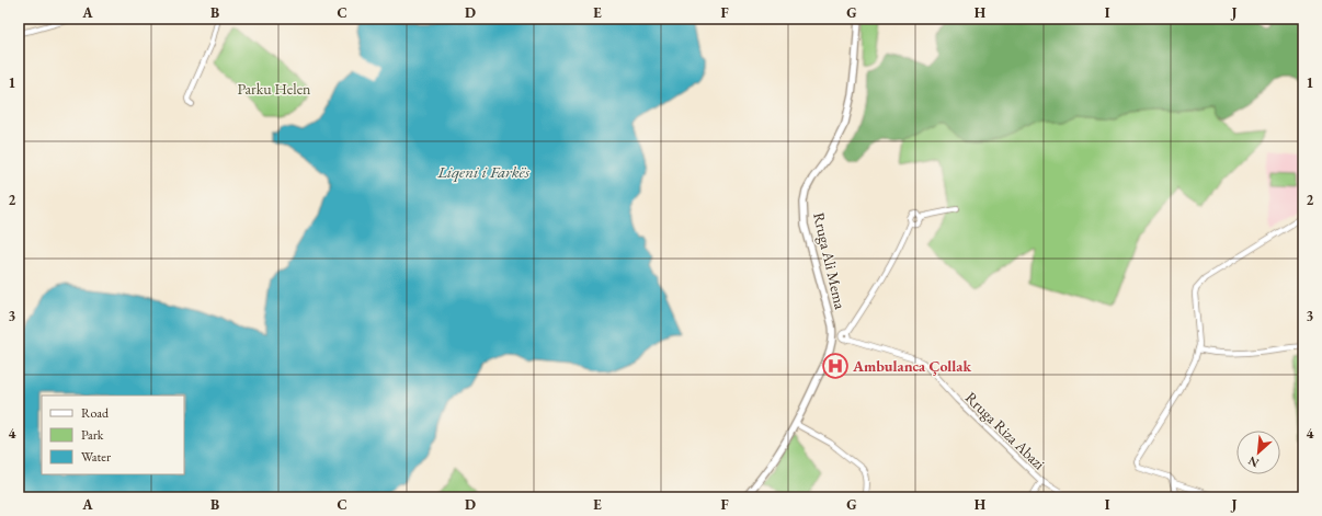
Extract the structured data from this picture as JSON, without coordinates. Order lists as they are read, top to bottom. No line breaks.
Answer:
{"streets":{"street":["Rruga Ali Mema","Rruga Riza Abazi"]},"water":["Liqeni i Farkës"],"parks":["Parku Helen"],"places":{"hospital":["Ambulanca Çollak"]},"legend":["Road","Park","Water"],"north":"bottom left","grid":{"columns":["A","B","C","D","E","F","G","H","I","J"],"rows":["1","2","3","4"]}}
